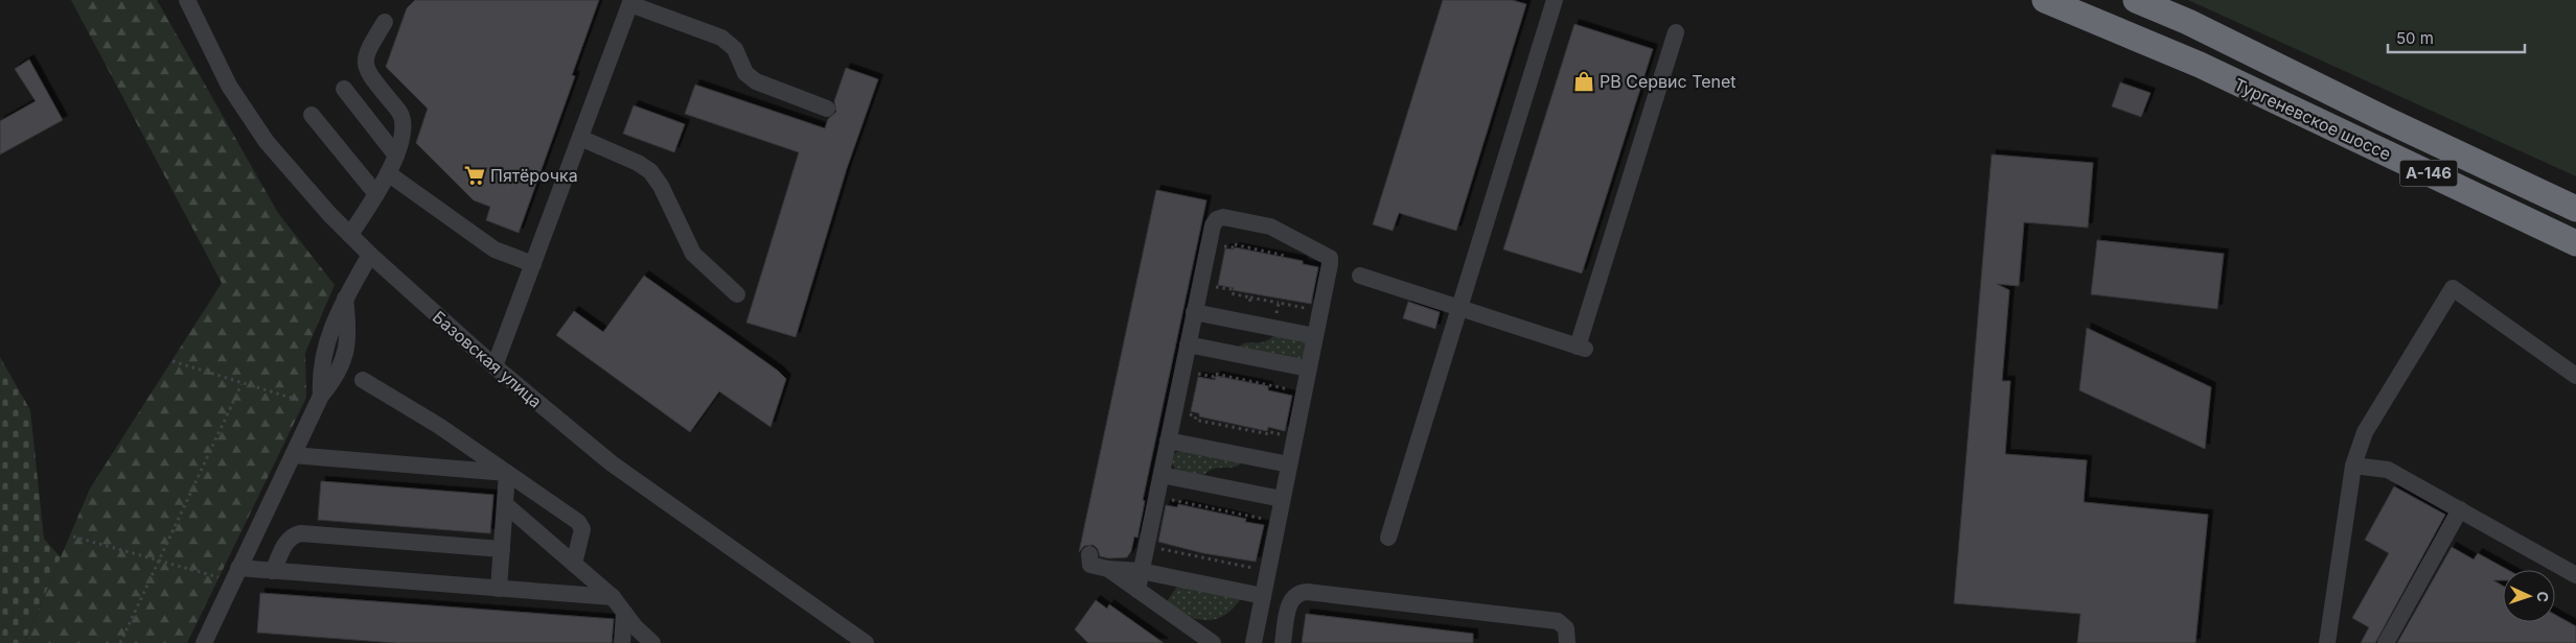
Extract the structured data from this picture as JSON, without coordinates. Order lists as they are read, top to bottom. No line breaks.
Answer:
{"streets":{"highway":["Тургеневское шоссе","А-146"],"street":["Базовская улица"]},"places":{"shop":["PB Сервис Tenet"],"supermarket":["Пятёрочка"]},"scale_bar":"50 m","north":"right"}
